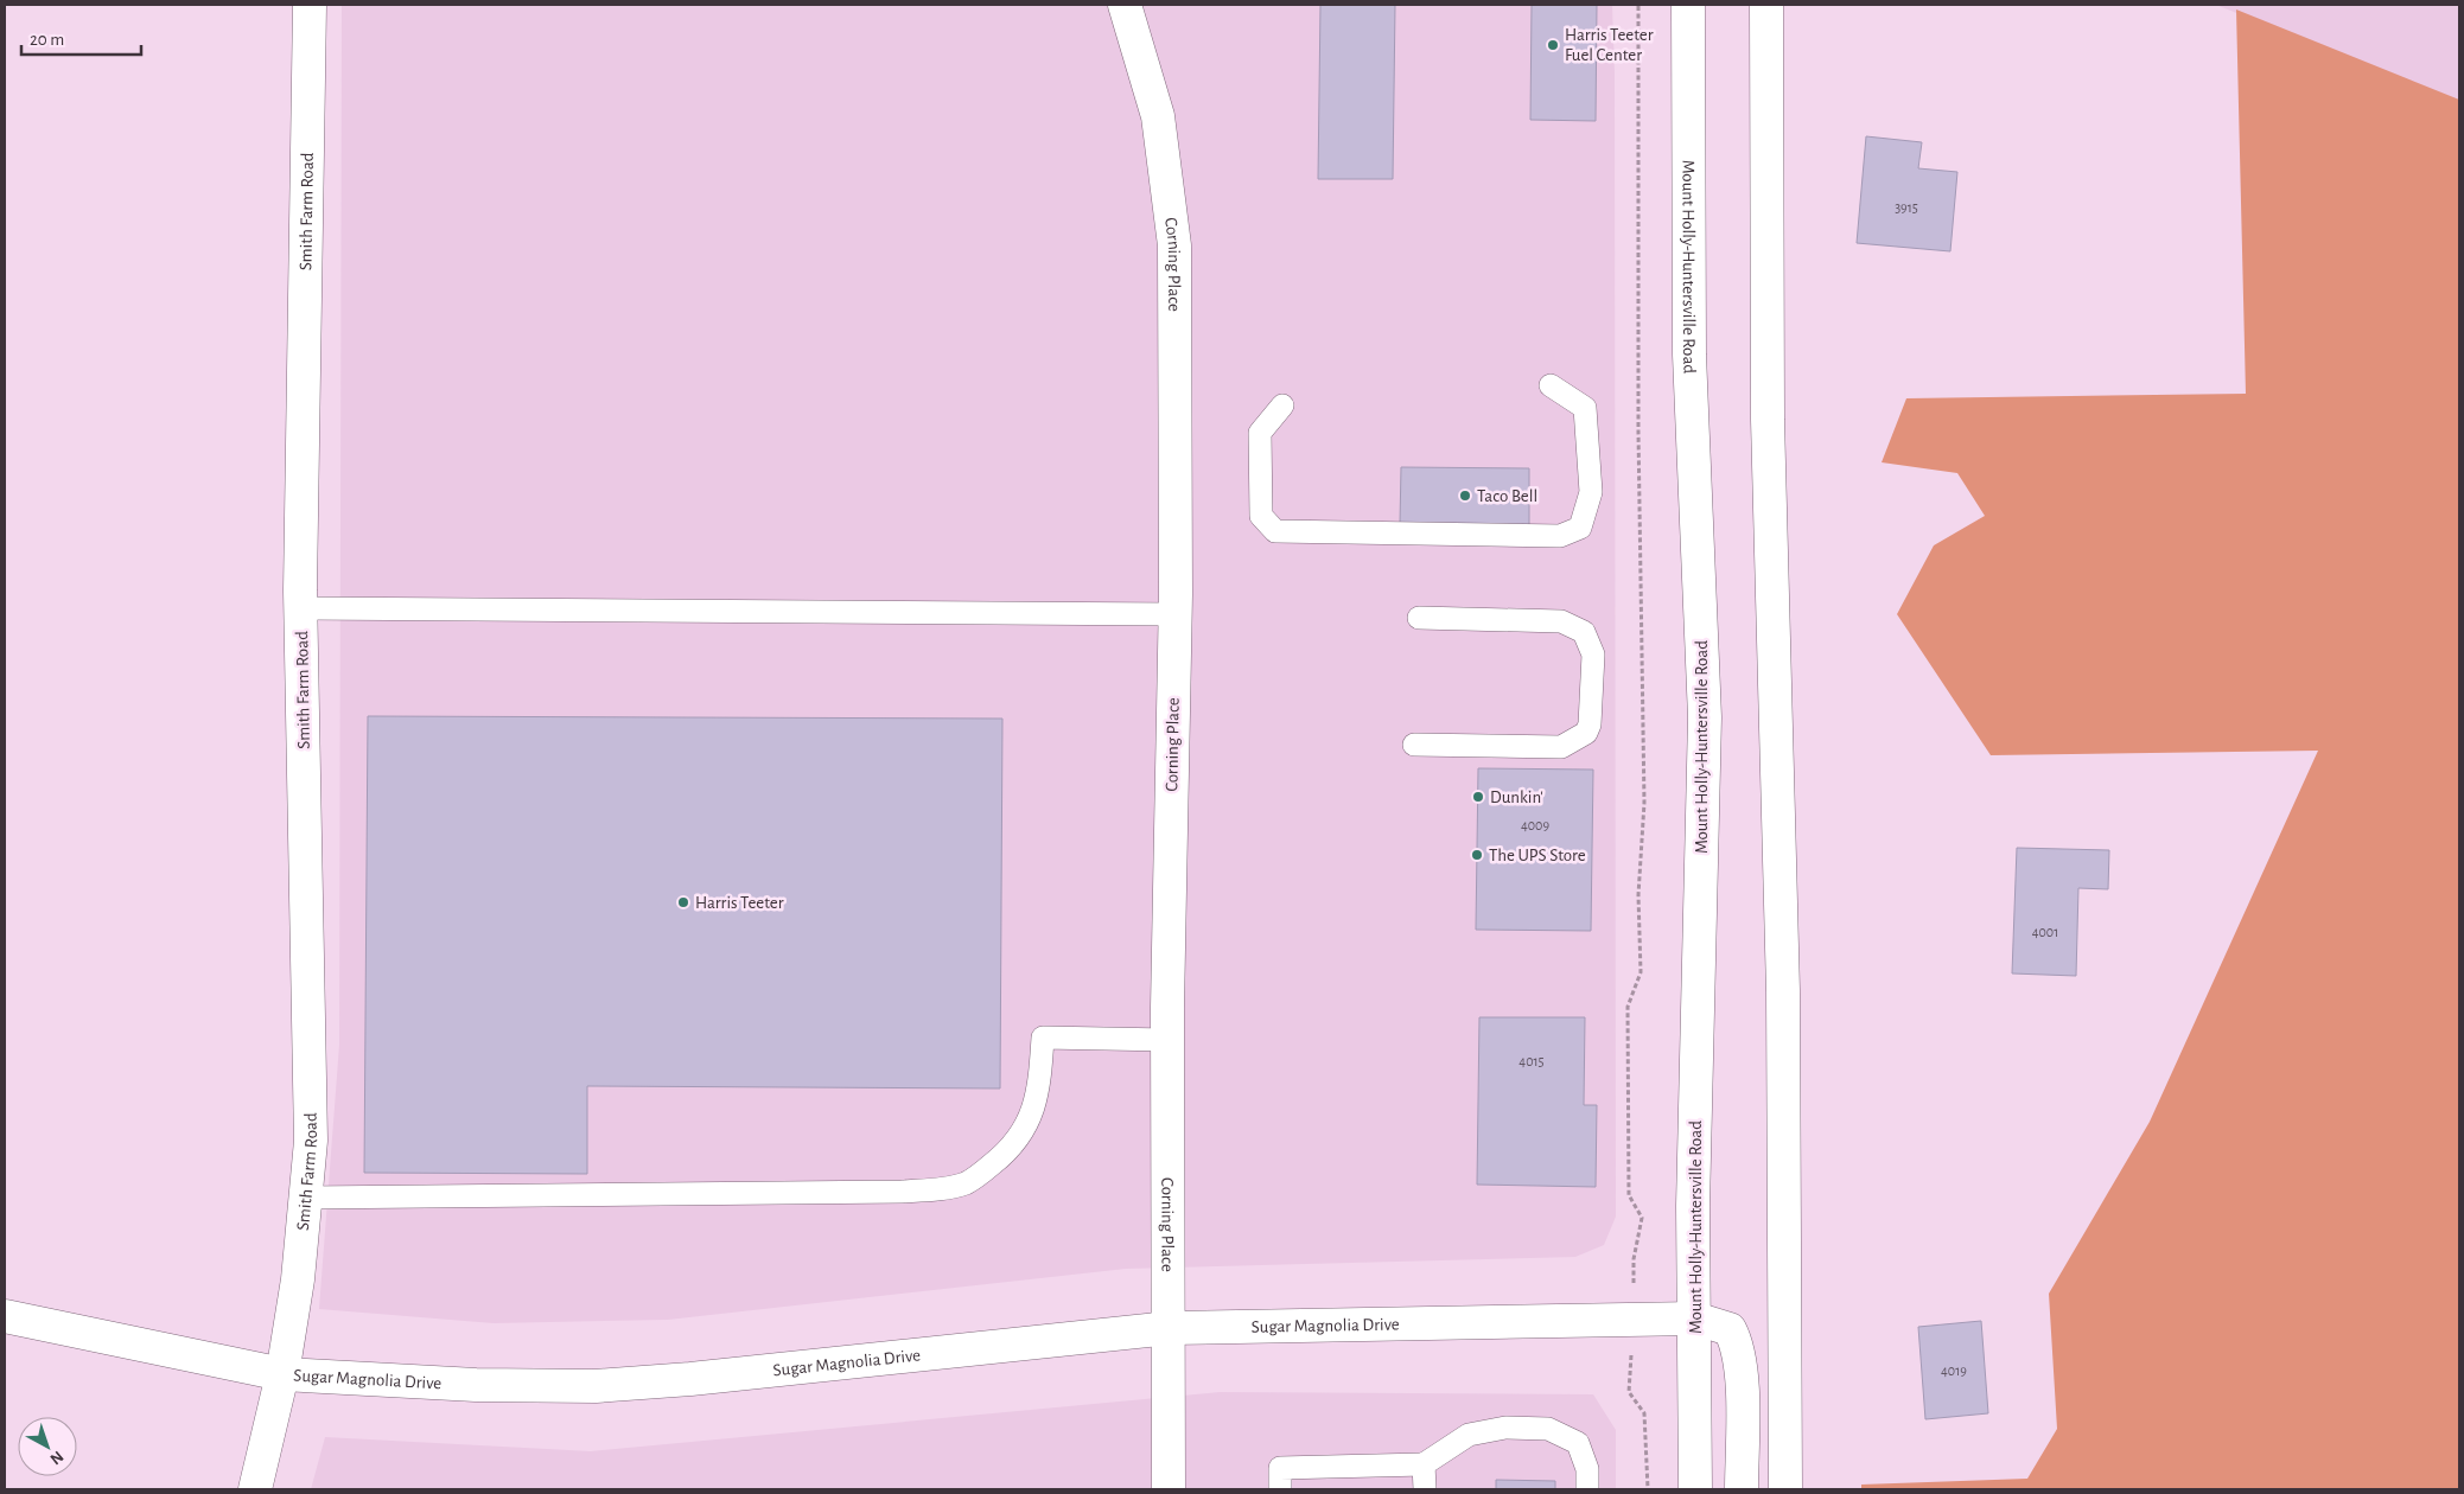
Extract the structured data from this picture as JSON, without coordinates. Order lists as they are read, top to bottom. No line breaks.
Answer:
{"streets":{"street":["Smith Farm Road","Corning Place","Mount Holly-Huntersville Road","Sugar Magnolia Drive"]},"crossings":[["Smith Farm Road","Sugar Magnolia Drive"],["Corning Place","Sugar Magnolia Drive"],["Mount Holly-Huntersville Road","Sugar Magnolia Drive"]],"places":["Harris Teeter Fuel Center","Taco Bell","Dunkin'","The UPS Store","Harris Teeter"],"house_numbers":["3915","4009","4001","4015","4019"],"scale_bar":"20 m","north":"bottom right"}
